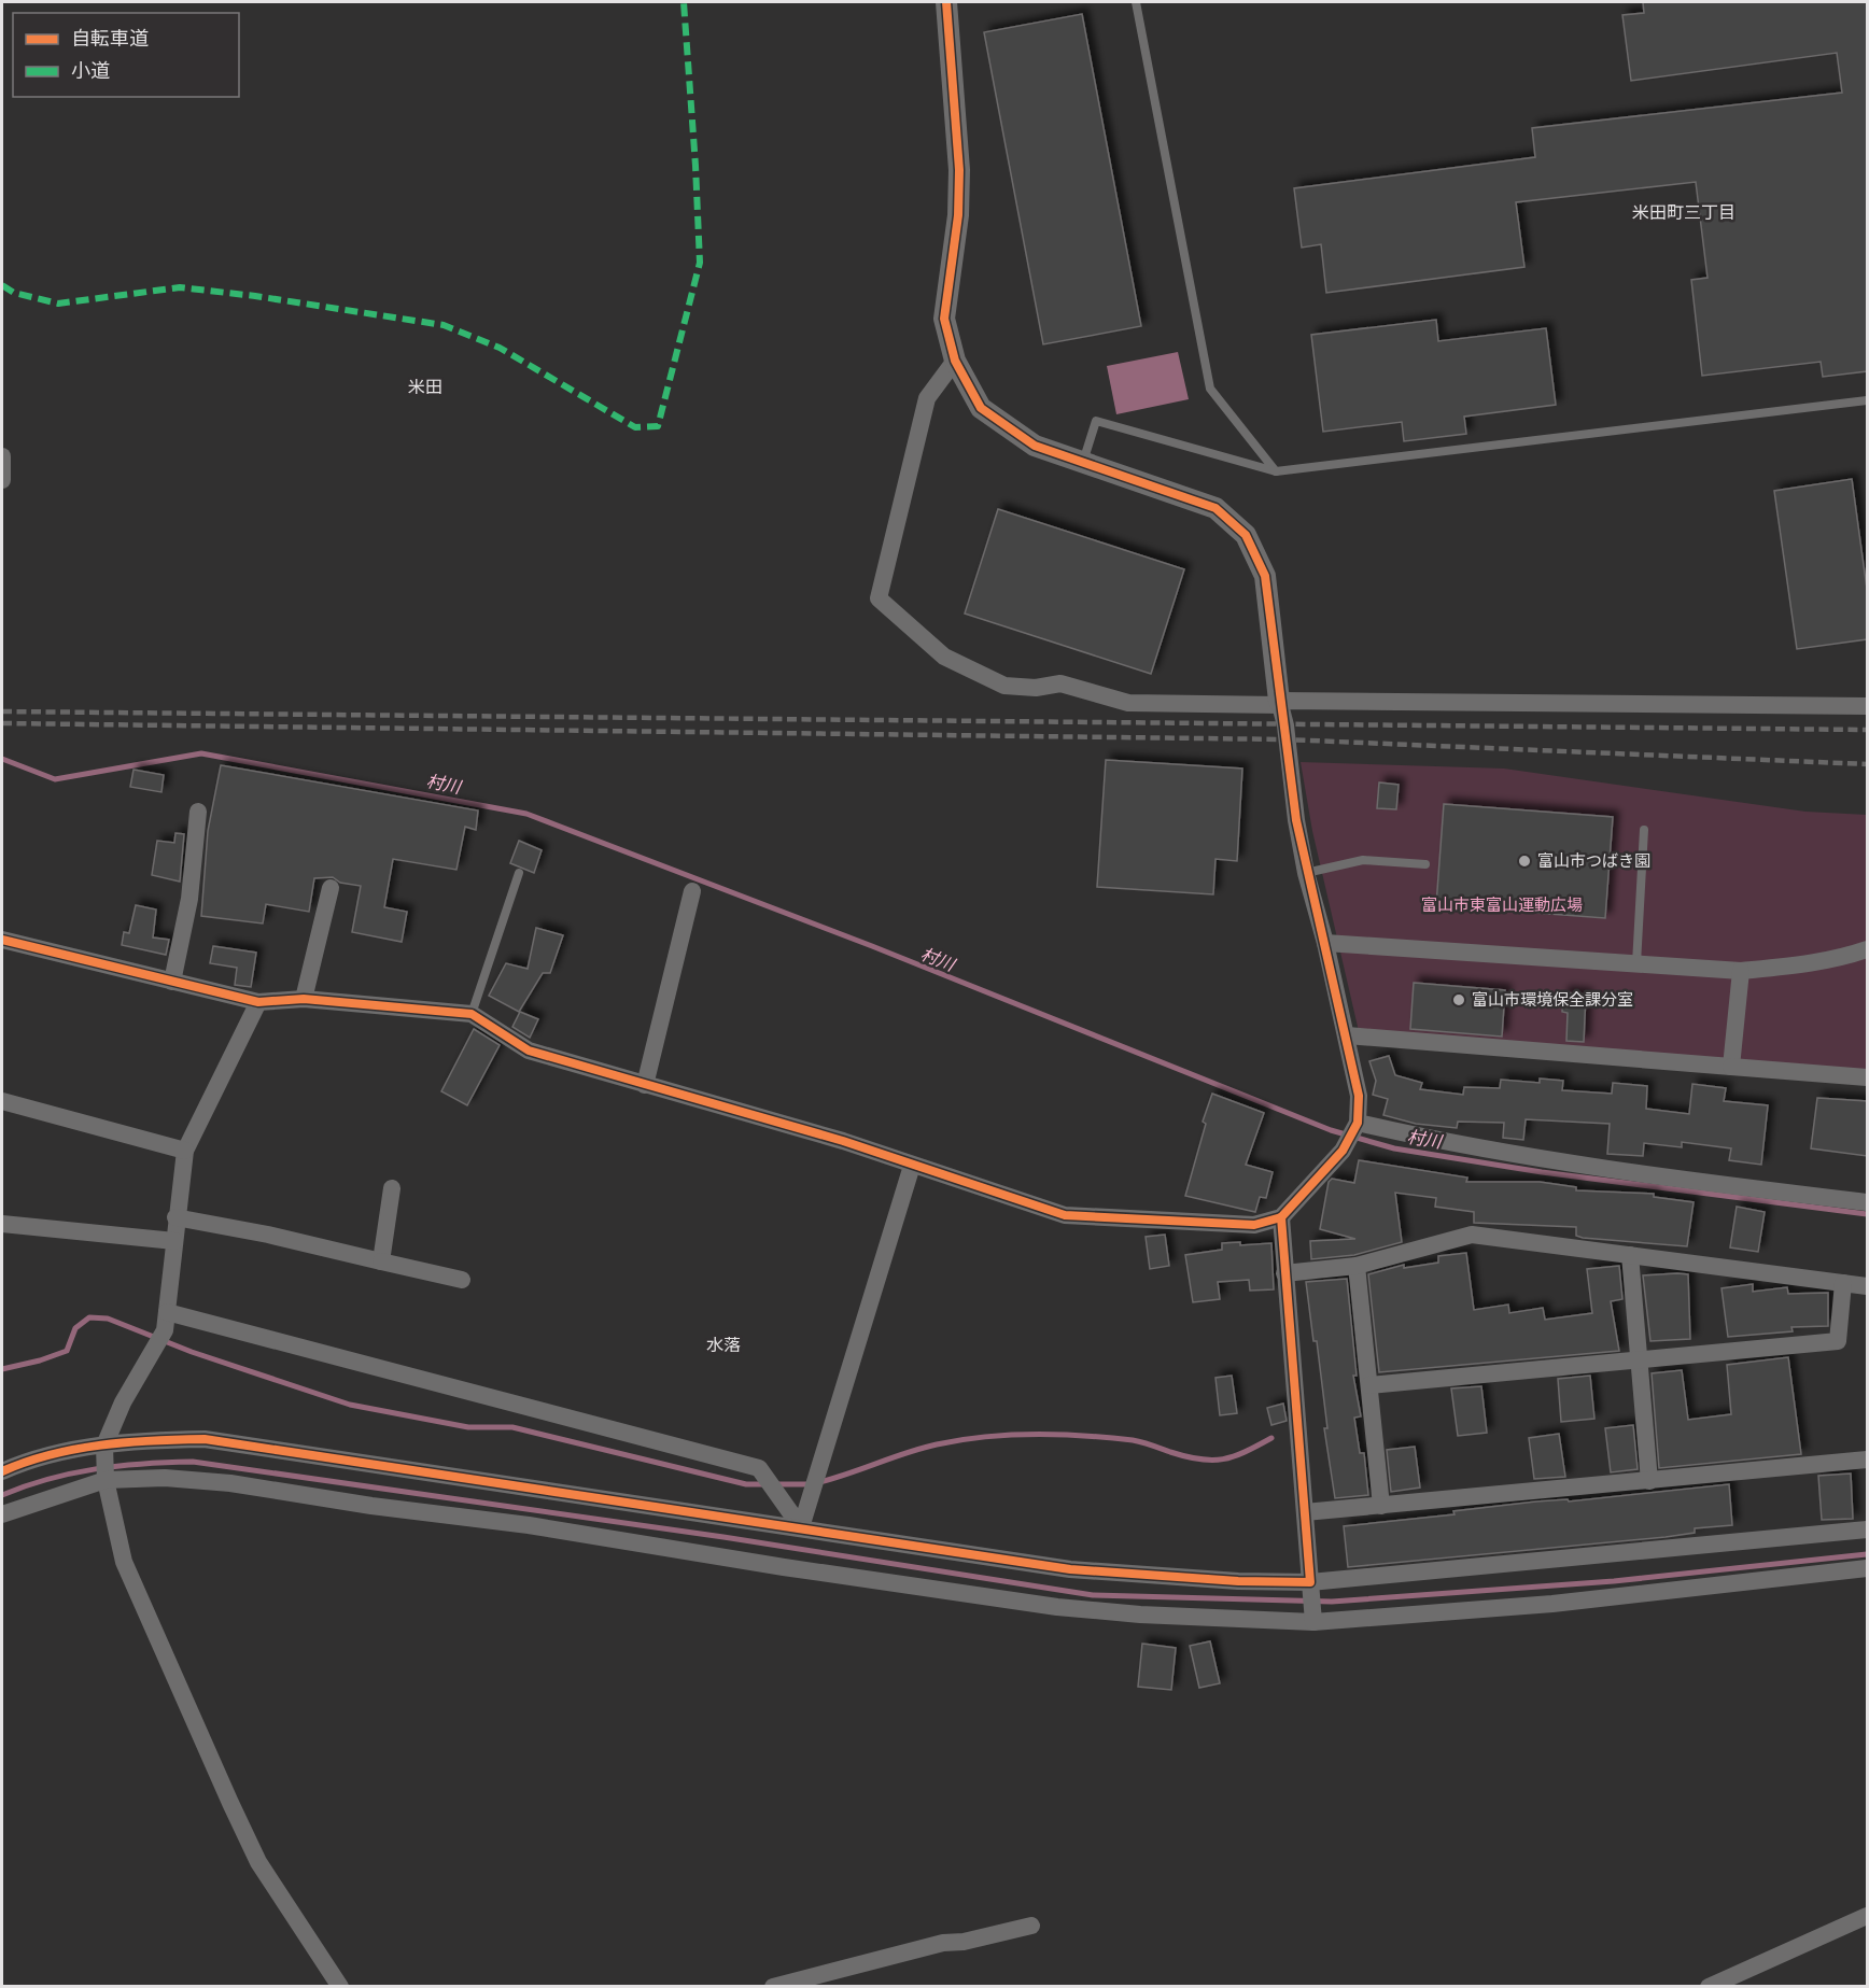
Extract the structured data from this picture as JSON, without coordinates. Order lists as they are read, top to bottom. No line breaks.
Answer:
{"districts":["米田町三丁目","米田","水落"],"water":["村川"],"parks":["富山市東富山運動広場"],"places":["富山市つばき園","富山市環境保全課分室"],"legend":["自転車道","小道"]}
